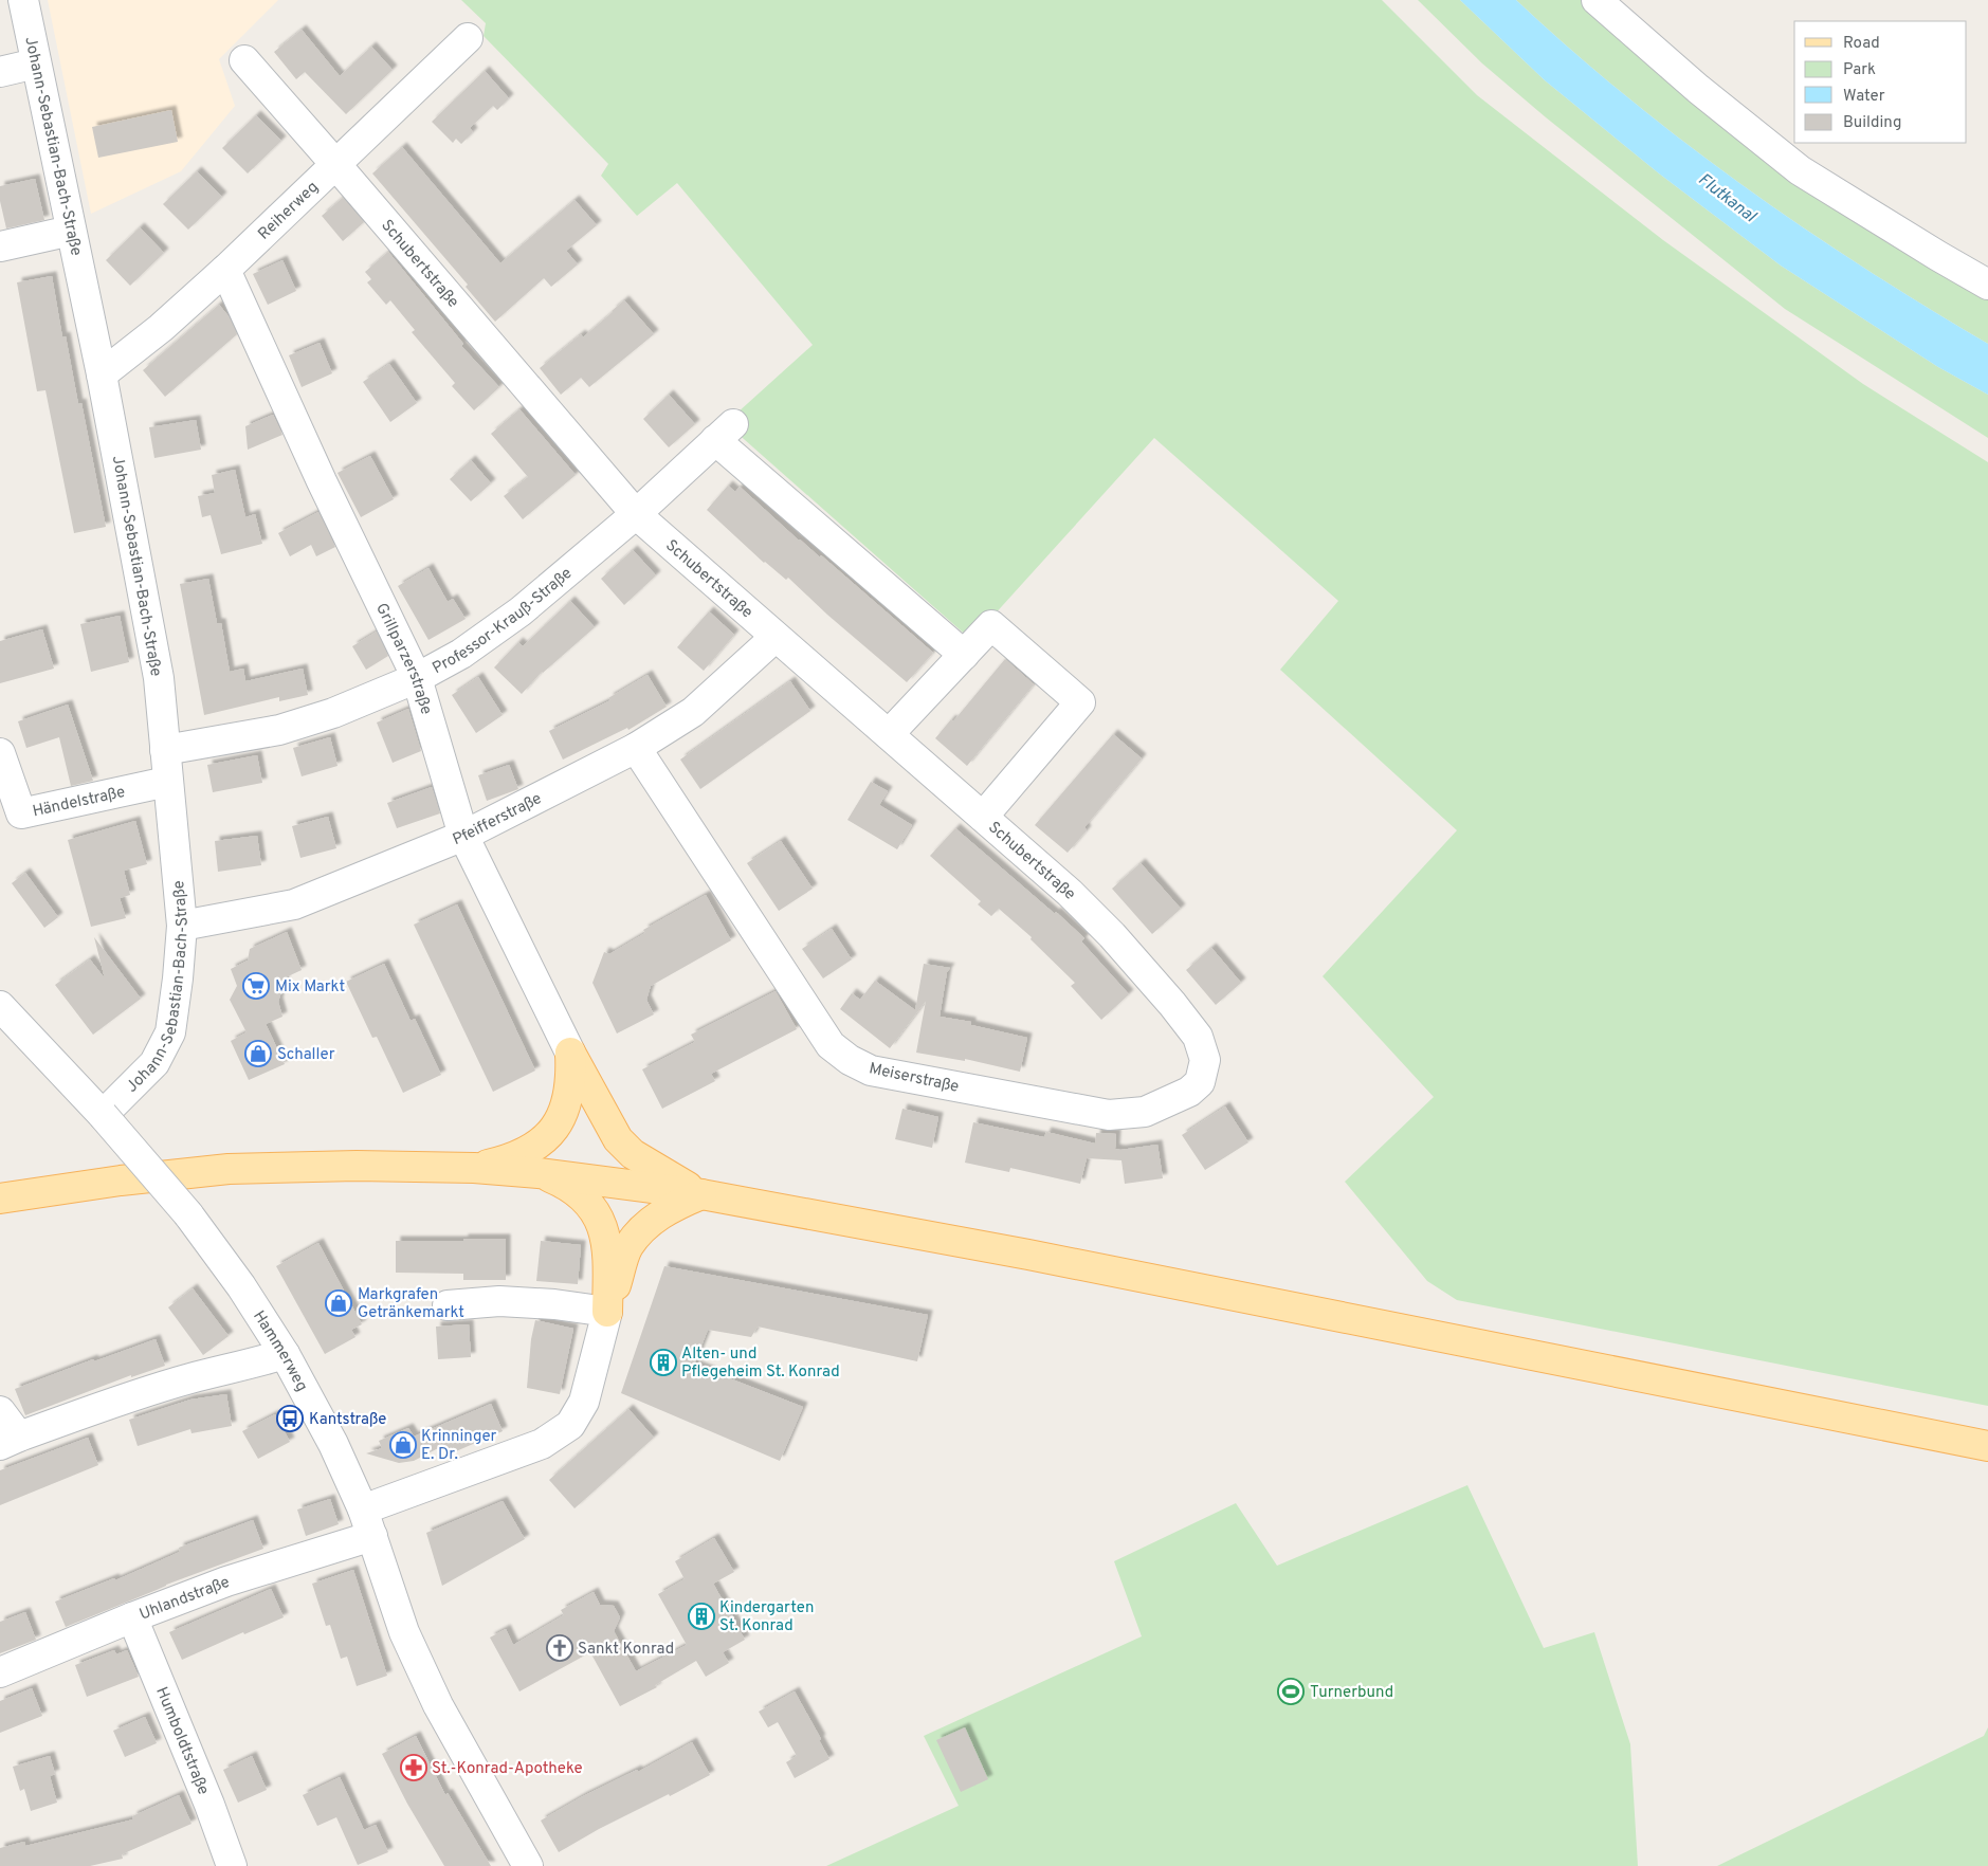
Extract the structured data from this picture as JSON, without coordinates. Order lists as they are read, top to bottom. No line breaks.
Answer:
{"streets":{"street":["Johann-Sebastian-Bach-Straße","Reiherweg","Schubertstraße","Professor-Krauß-Straße","Grillparzerstraße","Händelstraße","Pfeifferstraße","Meiserstraße","Hammerweg","Uhlandstraße","Humboldtstraße"]},"crossings":[["Johann-Sebastian-Bach-Straße","Reiherweg"],["Johann-Sebastian-Bach-Straße","Professor-Krauß-Straße"],["Johann-Sebastian-Bach-Straße","Händelstraße"],["Johann-Sebastian-Bach-Straße","Pfeifferstraße"],["Johann-Sebastian-Bach-Straße","Hammerweg"],["Reiherweg","Schubertstraße"],["Reiherweg","Grillparzerstraße"],["Schubertstraße","Professor-Krauß-Straße"],["Schubertstraße","Pfeifferstraße"],["Schubertstraße","Meiserstraße"],["Professor-Krauß-Straße","Grillparzerstraße"],["Grillparzerstraße","Pfeifferstraße"],["Pfeifferstraße","Meiserstraße"],["Hammerweg","Uhlandstraße"],["Uhlandstraße","Humboldtstraße"]],"water":["Flutkanal"],"places":{"supermarket":["Mix Markt"],"shop":["Schaller","Markgrafen Getränkemarkt","Krinninger E. Dr."],"building":["Alten- und Pflegeheim St. Konrad","Kindergarten St. Konrad"],"bus stop":["Kantstraße"],"church":["Sankt Konrad"],"sports":["Turnerbund"],"pharmacy":["St.-Konrad-Apotheke"]},"legend":["Road","Park","Water","Building"]}
